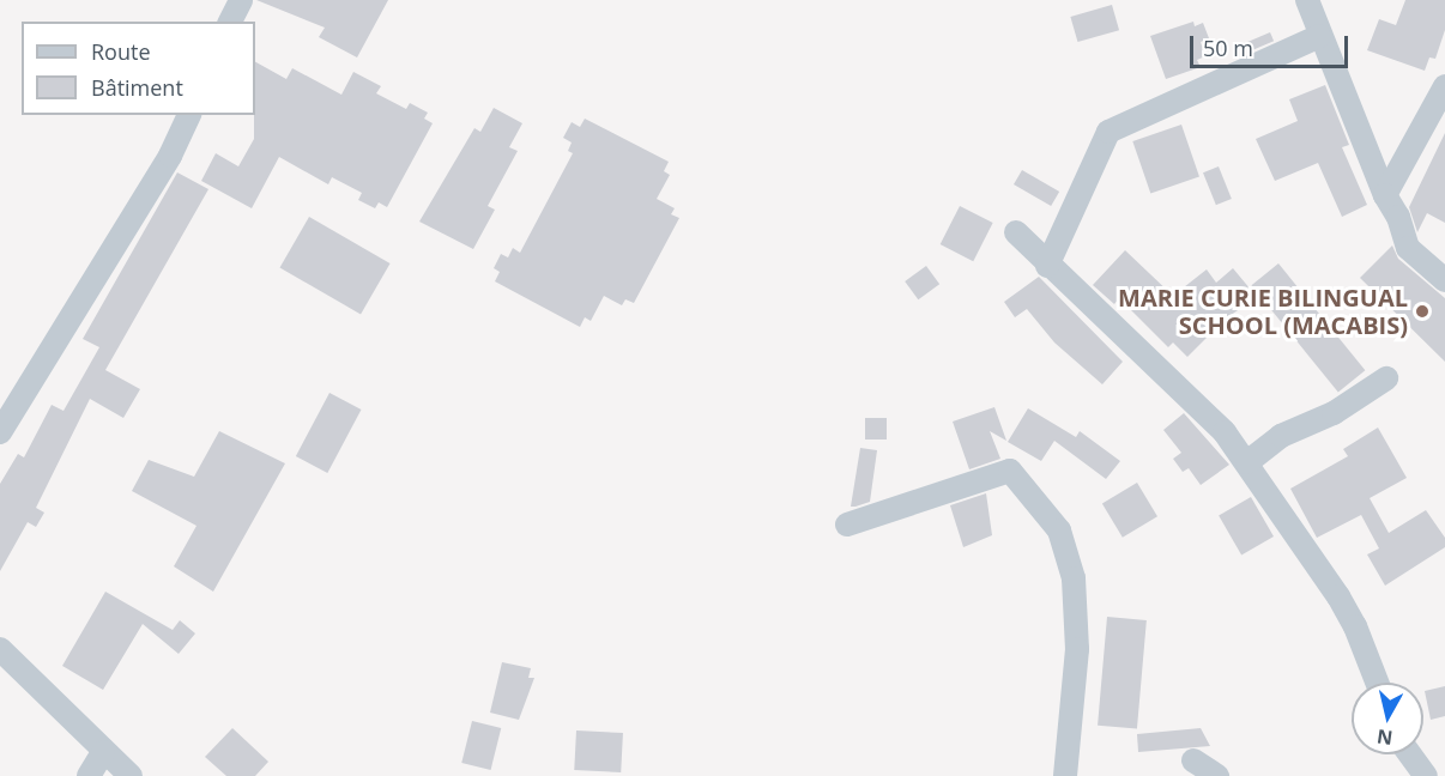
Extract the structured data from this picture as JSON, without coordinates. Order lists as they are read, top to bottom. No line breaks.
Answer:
{"places":["MARIE CURIE BILINGUAL SCHOOL (MACABIS)"],"legend":["Route","Bâtiment"],"scale_bar":"50 m","north":"bottom"}
